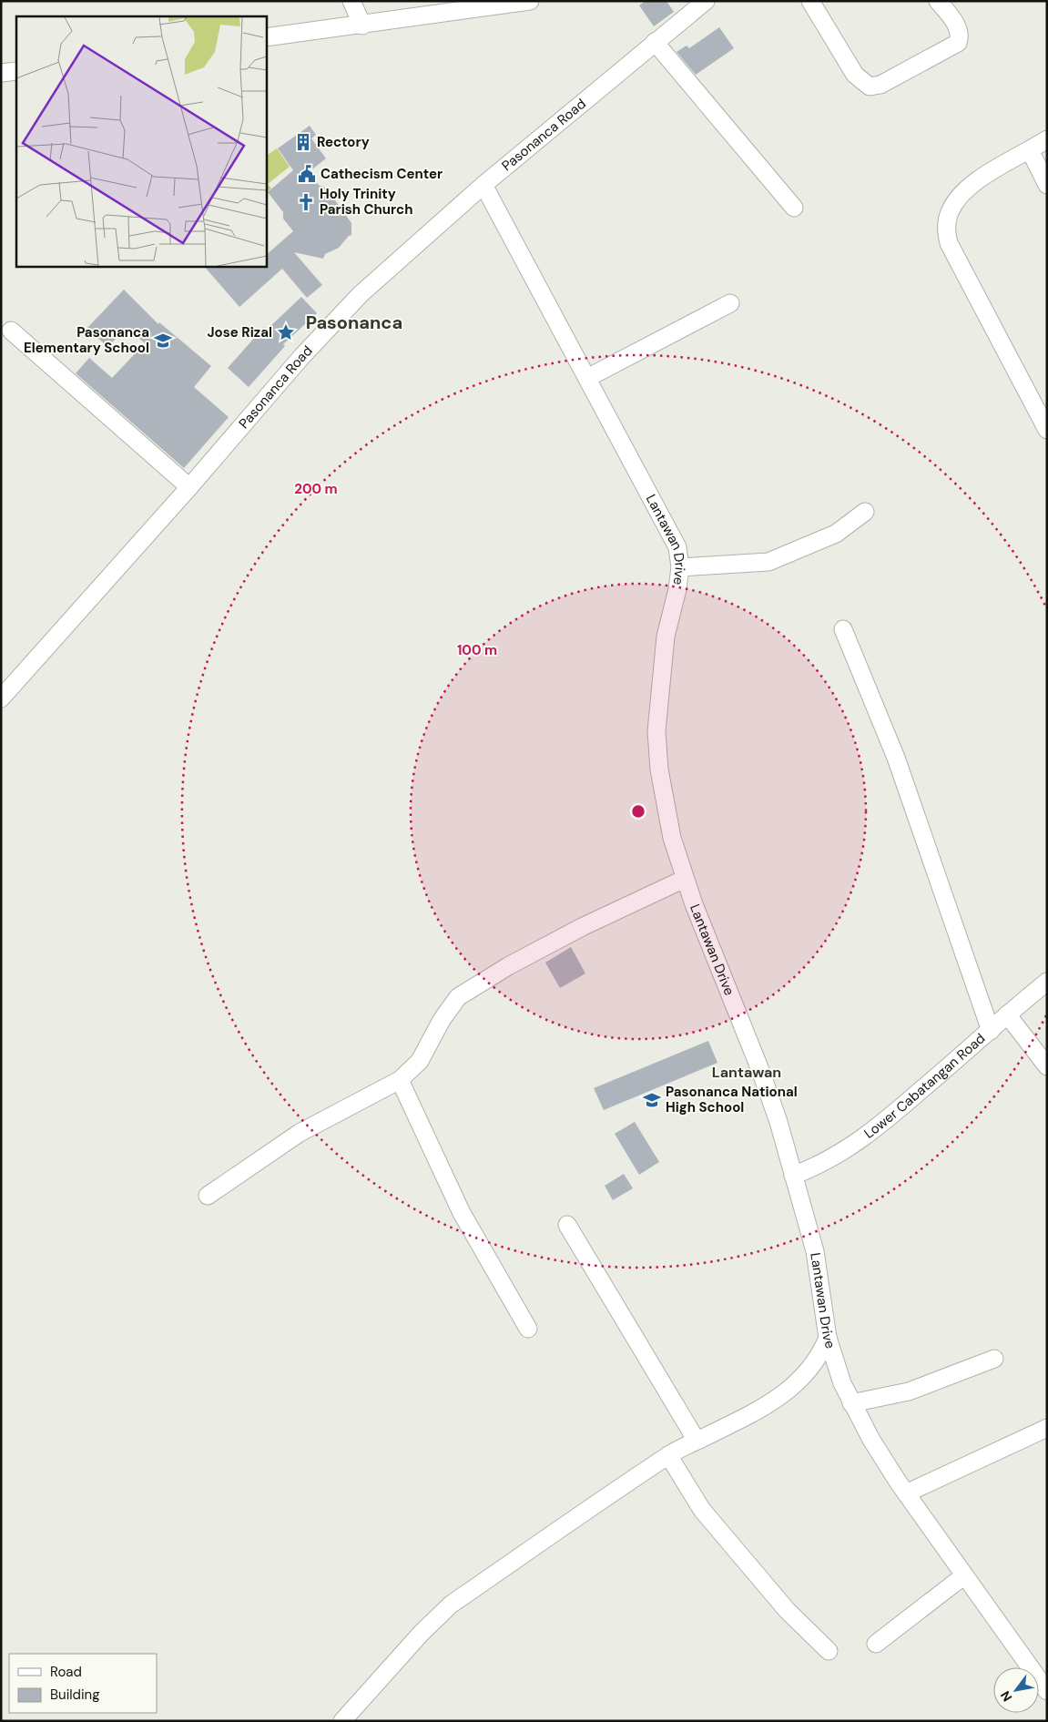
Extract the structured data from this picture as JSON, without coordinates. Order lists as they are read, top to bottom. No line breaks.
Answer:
{"streets":{"street":["Pasonanca Road","Lantawan Drive","Lower Cabatangan Road"]},"crossings":[["Pasonanca Road","Lantawan Drive"],["Lantawan Drive","Lower Cabatangan Road"]],"districts":["Pasonanca","Lantawan"],"places":{"building":["Rectory"],"public building":["Cathecism Center"],"church":["Holy Trinity Parish Church"],"place":["Jose Rizal"],"school or university":["Pasonanca Elementary School","Pasonanca National High School"]},"legend":["Road","Building"],"north":"bottom left","rings":["200 m","100 m"]}
